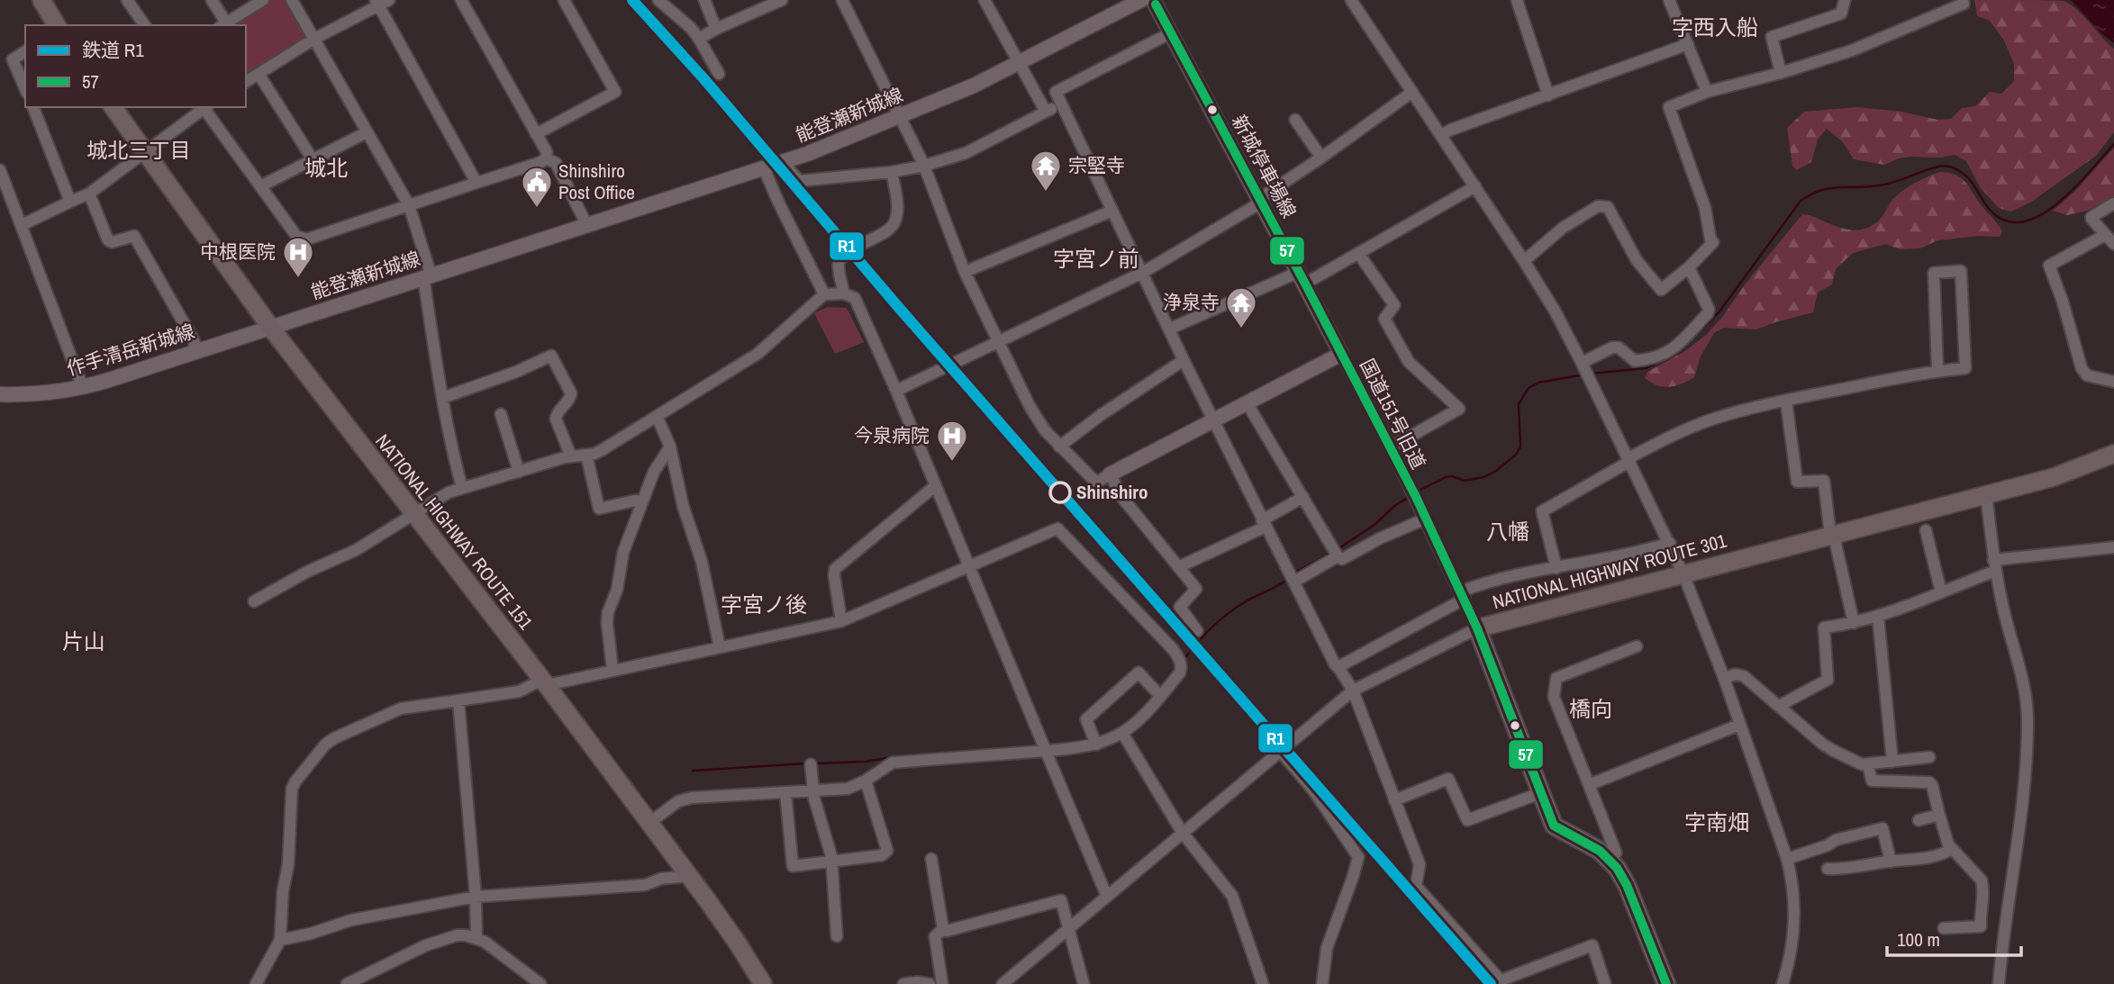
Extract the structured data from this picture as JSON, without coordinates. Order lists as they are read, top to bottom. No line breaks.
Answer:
{"streets":{"highway":["NATIONAL HIGHWAY ROUTE 151","NATIONAL HIGHWAY ROUTE 301"],"main road":["能登瀬新城線","新城停車場線","作手清岳新城線"],"street":["国道151号旧道"]},"crossings":[["能登瀬新城線","作手清岳新城線"],["能登瀬新城線","NATIONAL HIGHWAY ROUTE 151"],["新城停車場線","国道151号旧道"],["作手清岳新城線","NATIONAL HIGHWAY ROUTE 151"],["国道151号旧道","NATIONAL HIGHWAY ROUTE 301"]],"districts":["字西入船","城北三丁目","城北","字宮ノ前","八幡","字宮ノ後","片山","橋向","字南畑"],"places":{"temple":["宗堅寺","浄泉寺"],"public building":["Shinshiro Post Office"],"hospital":["中根医院","今泉病院"],"other":["Shinshiro"]},"lines":["rail line R1","transit line 57"],"legend":["鉄道 R1","57"],"scale_bar":"100 m"}
